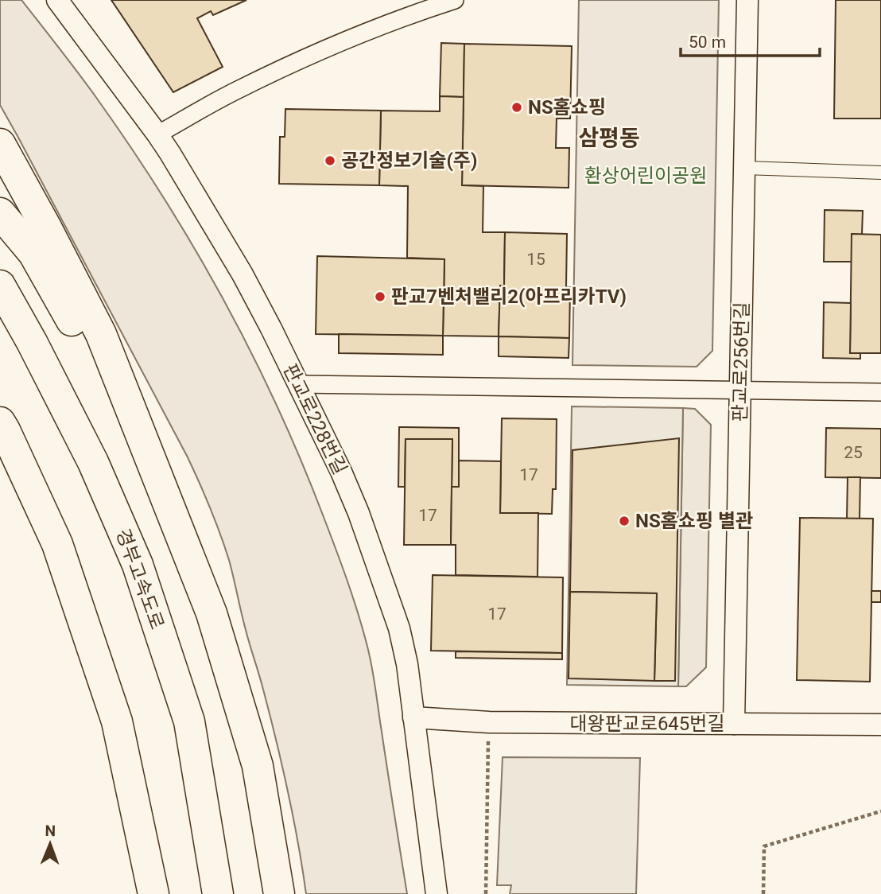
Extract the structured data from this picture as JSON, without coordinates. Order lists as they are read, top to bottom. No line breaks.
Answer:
{"streets":{"highway":["경부고속도로"],"street":["판교로256번길","판교로228번길","대왕판교로645번길"]},"crossings":[["판교로256번길","대왕판교로645번길"],["판교로228번길","대왕판교로645번길"]],"districts":["삼평동"],"parks":["환상어린이공원"],"places":["NS홈쇼핑","공간정보기술(주)","판교7벤처밸리2(아프리카TV)","NS홈쇼핑 별관"],"house_numbers":["15","25","17","17","17"],"scale_bar":"50 m","north":"top"}
